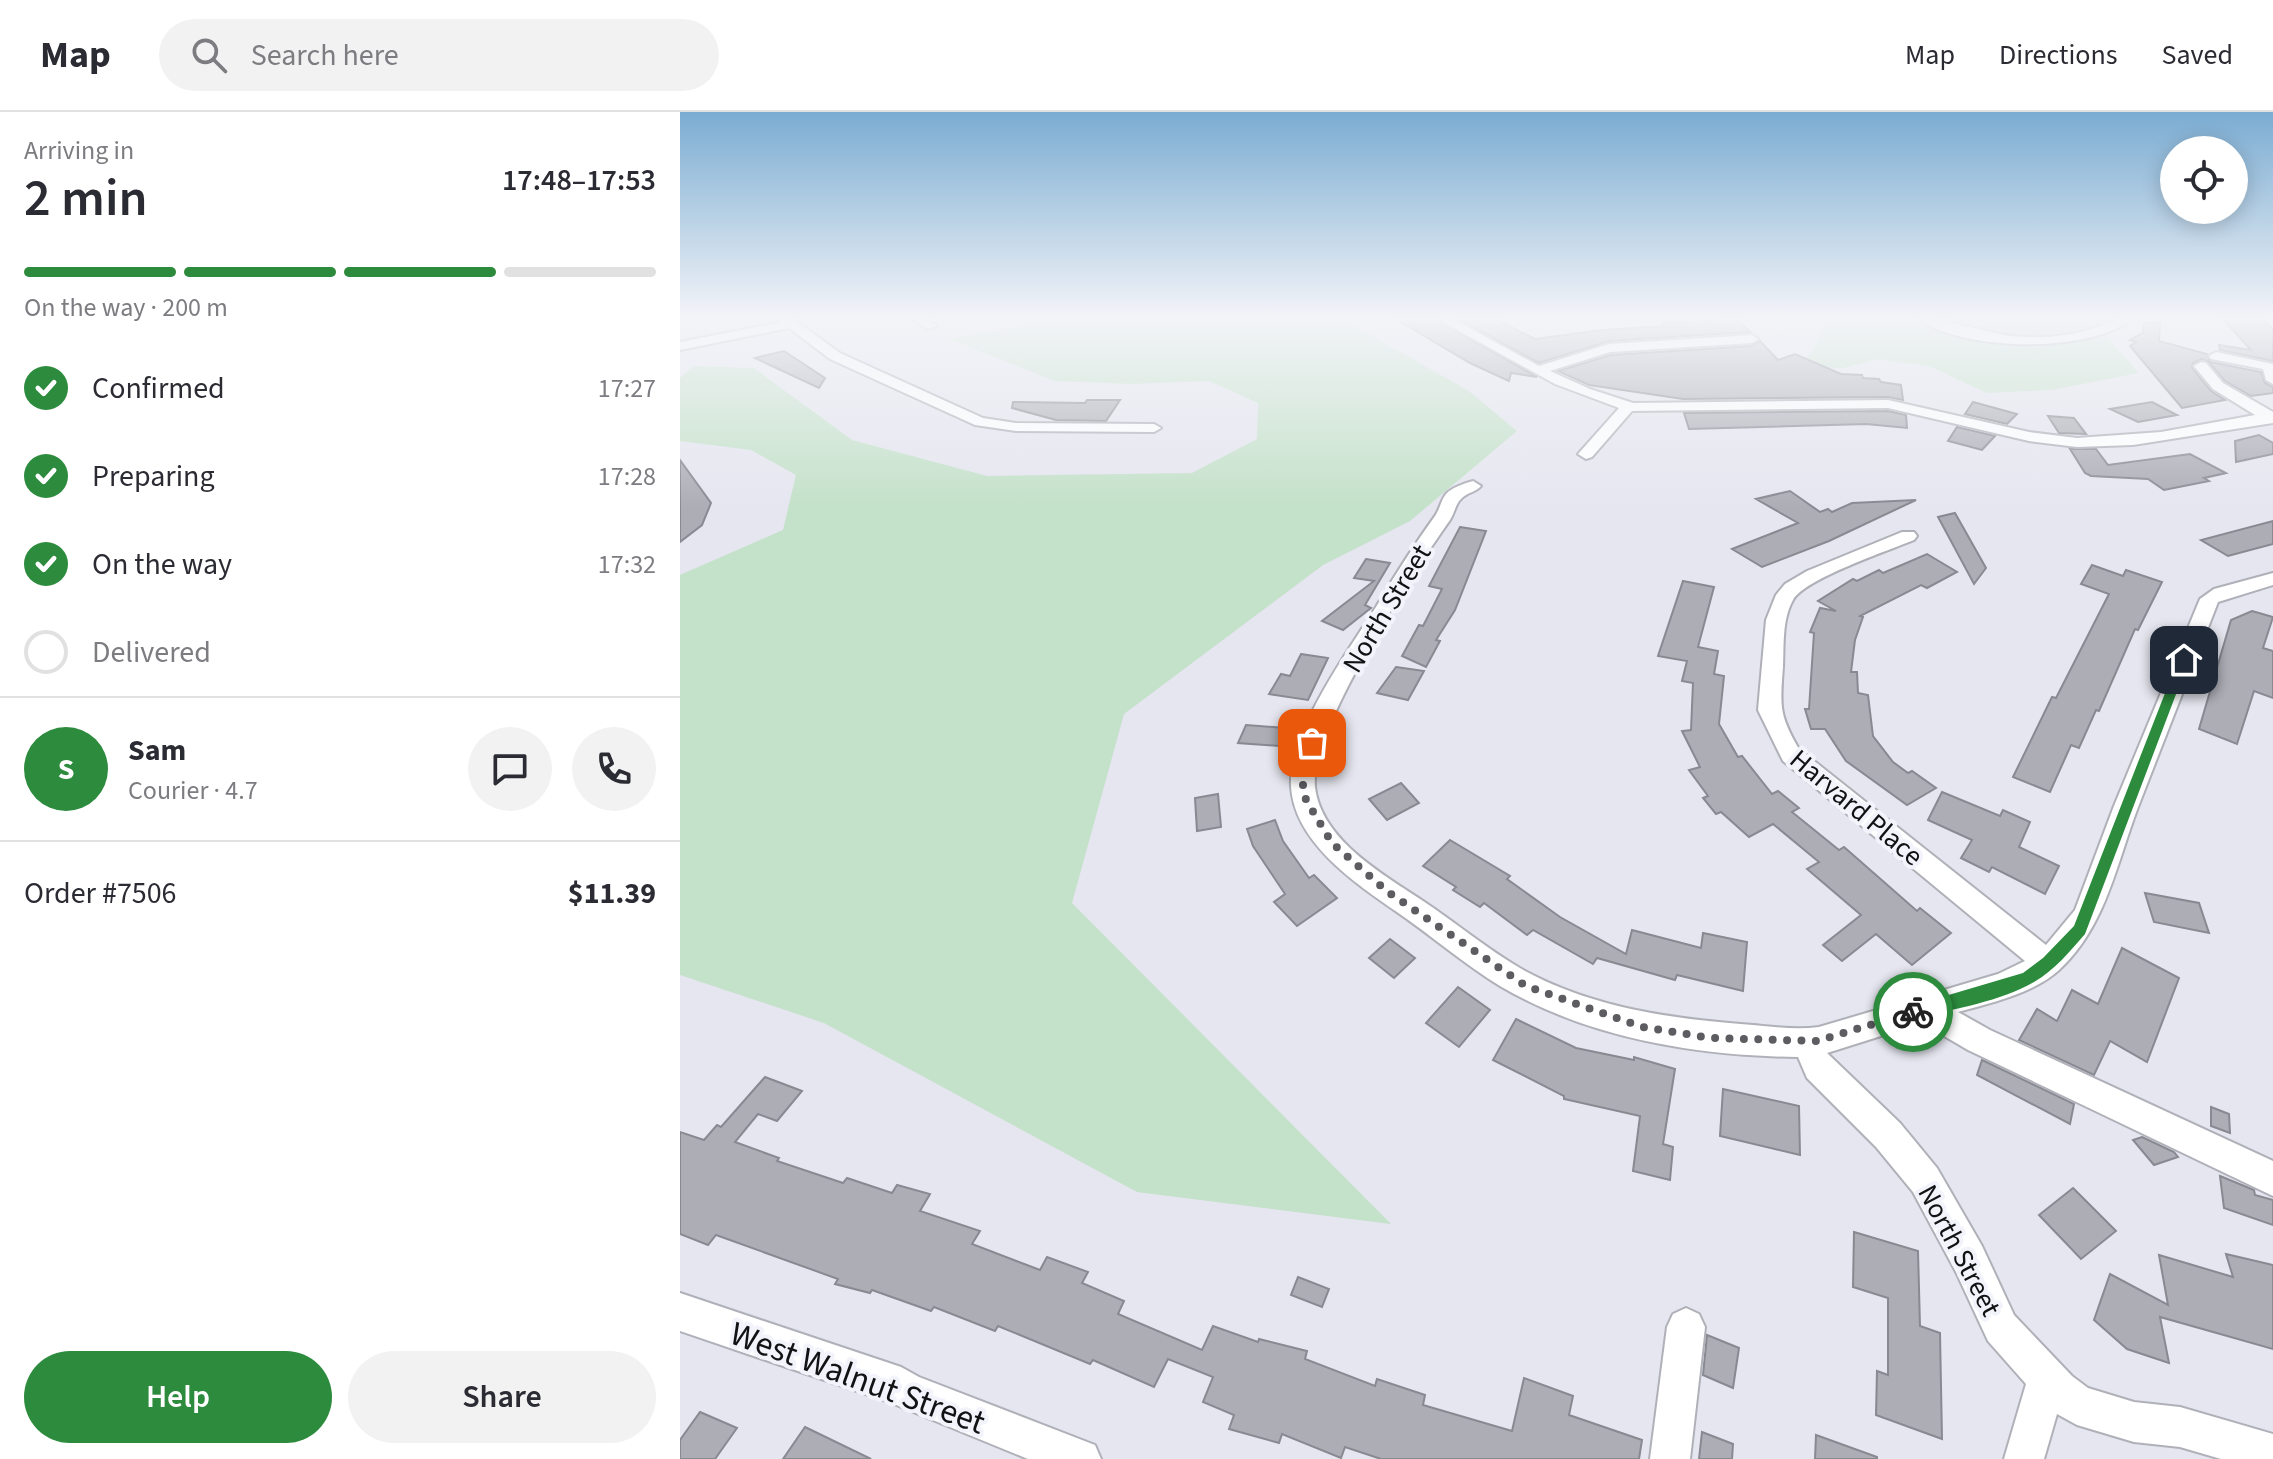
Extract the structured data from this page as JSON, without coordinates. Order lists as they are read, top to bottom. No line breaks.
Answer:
{"streets":{"street":["North Street","Harvard Place","West Walnut Street"]},"page":{"header":"Map","search":"Search here","nav":["Map","Directions","Saved"],"heading":["2 min","Arriving in","17:48–17:53"],"panel":["Sam","Courier · 4.7","Order #7506","$11.39"],"bar":"On the way · 200 m","list":[["Confirmed","17:27"],["Preparing","17:28"],["On the way","17:32"],"Delivered"],"round":"S","buttons":["Help","Share"]}}
